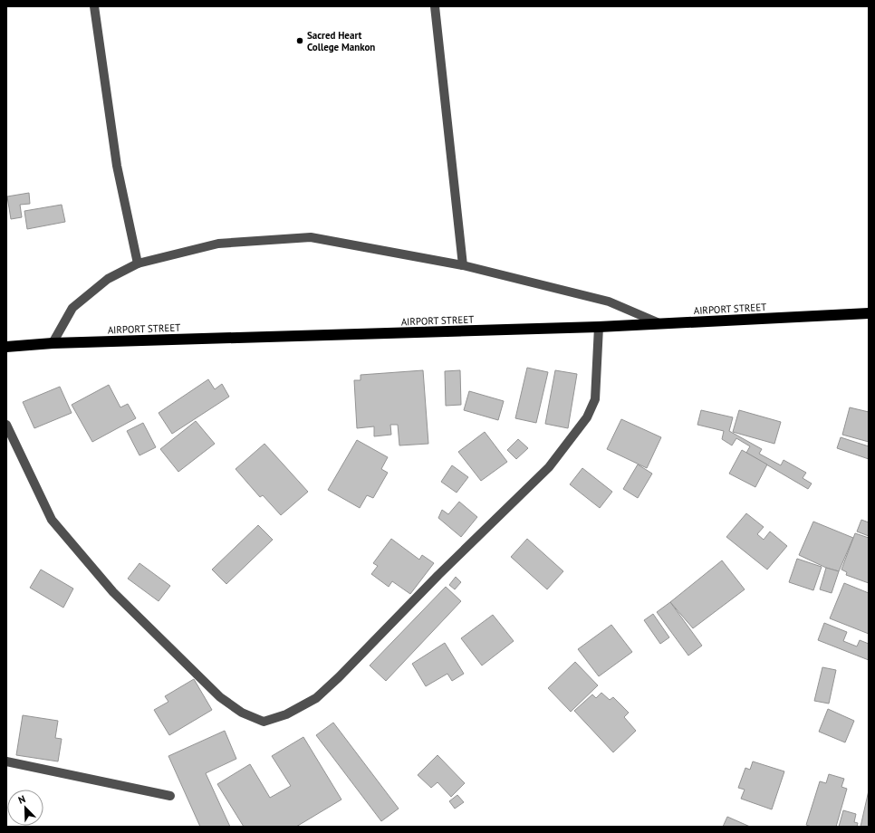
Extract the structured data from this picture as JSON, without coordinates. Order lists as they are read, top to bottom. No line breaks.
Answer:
{"streets":{"highway":["AIRPORT STREET"]},"places":["Sacred Heart College Mankon"],"north":"top left"}
